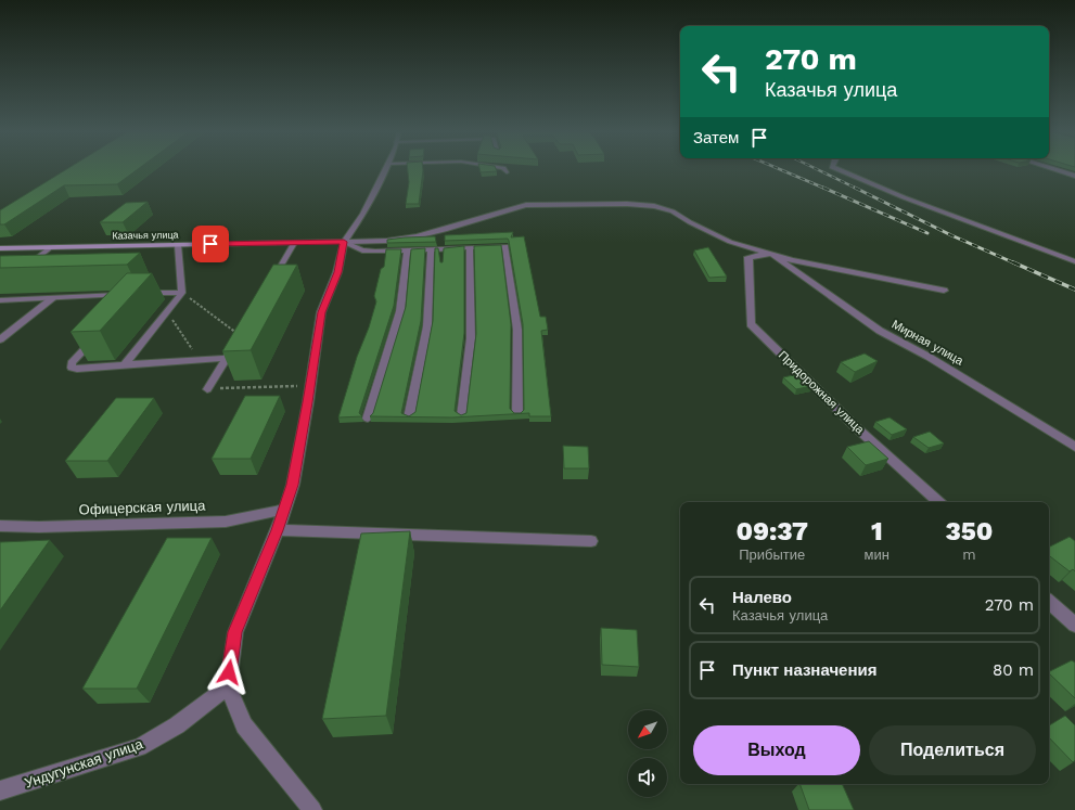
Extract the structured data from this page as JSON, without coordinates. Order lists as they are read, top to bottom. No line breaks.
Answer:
{"streets":{"street":["Казачья улица","Мирная улица","Придорожная улица","Офицерская улица","Ундугунская улица"]},"crossings":[["Мирная улица","Придорожная улица"]],"north":"bottom left","page":{"turn":["270 m","Казачья улица"],"then":"Затем","eta":["09:37","Прибытие","1","мин","350","m"],"list":[{"name":"Налево","note":"Казачья улица","value":"270 m"},{"name":"Пункт назначения","value":"80 m"}],"buttons":["Выход","Поделиться"]}}
